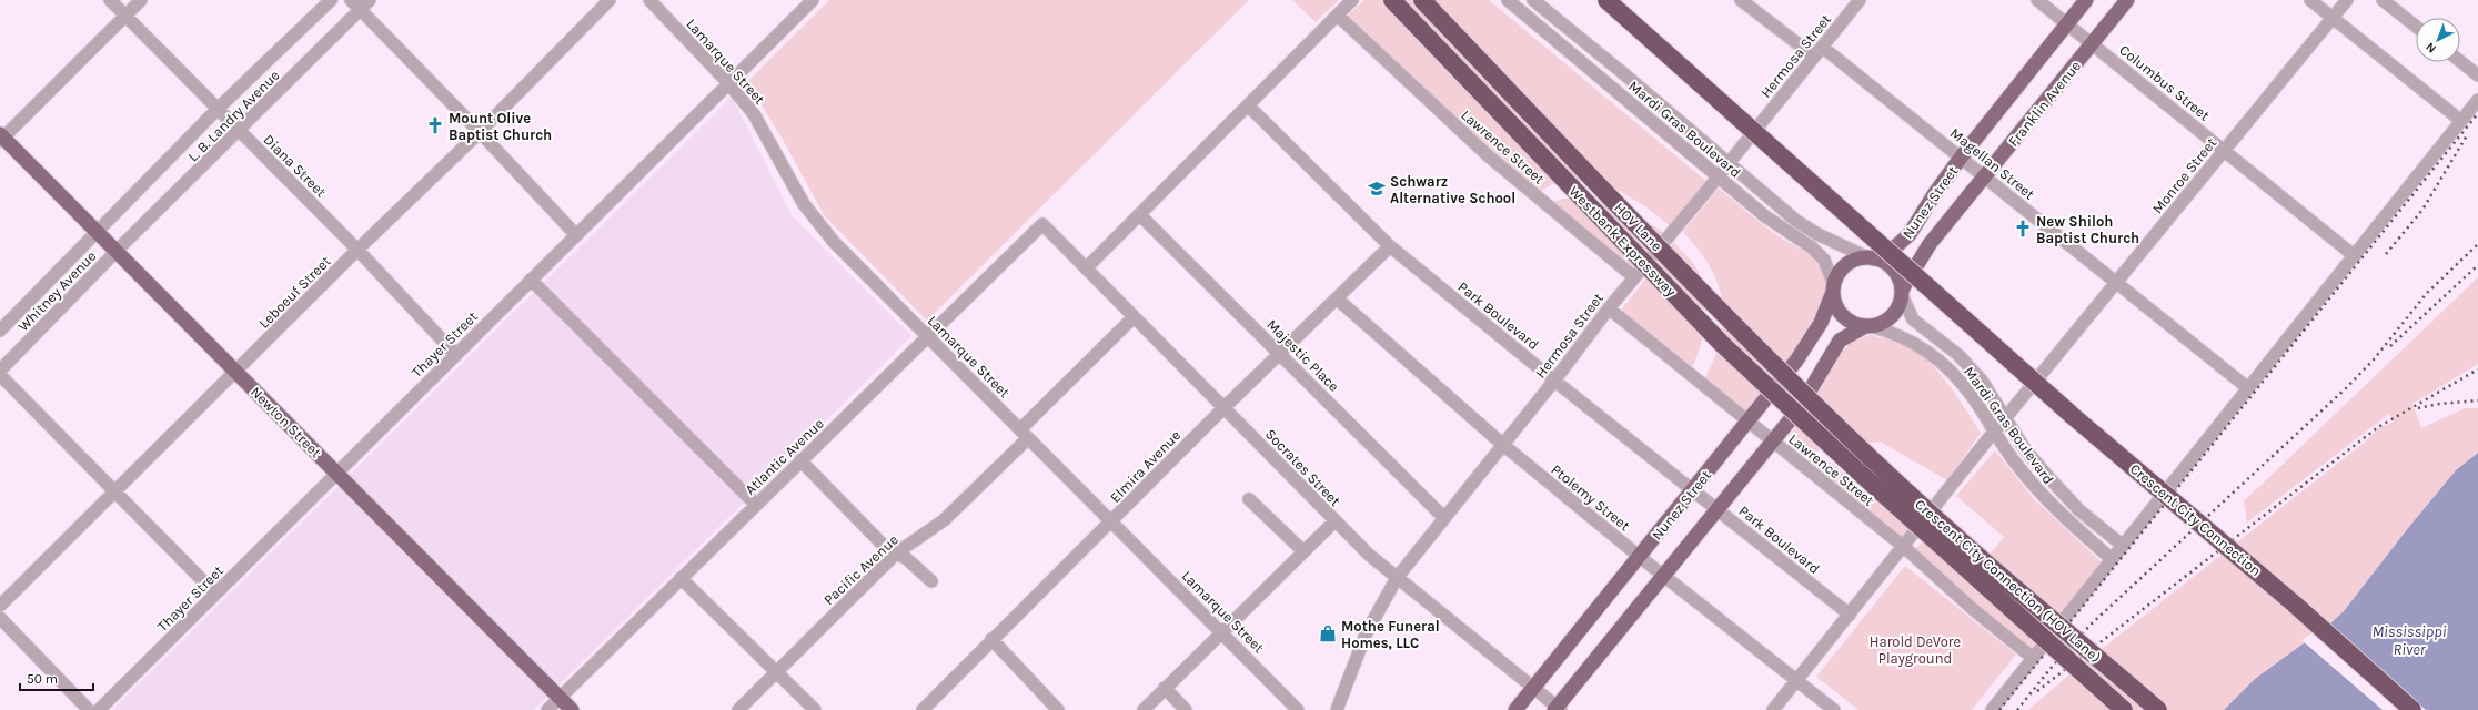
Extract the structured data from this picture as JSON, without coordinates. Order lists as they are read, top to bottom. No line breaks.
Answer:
{"streets":{"highway":["HOV Lane","Westbank Expressway","Crescent City Connection","Crescent City Connection (HOV Lane)"],"main road":["Franklin Avenue","Nunez Street","Newton Street"],"street":["Hermosa Street","Lamarque Street","Columbus Street","L. B. Landry Avenue","Mardi Gras Boulevard","Lawrence Street","Magellan Street","Diana Street","Monroe Street","Whitney Avenue","Leboeuf Street","Park Boulevard","Thayer Street","Majestic Place","Atlantic Avenue","Elmira Avenue","Socrates Street","Ptolemy Street","Pacific Avenue"]},"crossings":[["Hermosa Street","Mardi Gras Boulevard"],["Hermosa Street","Lawrence Street"],["Hermosa Street","Magellan Street"],["Hermosa Street","Park Boulevard"],["Hermosa Street","Majestic Place"],["Hermosa Street","Socrates Street"],["Hermosa Street","Ptolemy Street"],["Lamarque Street","Thayer Street"],["Lamarque Street","Atlantic Avenue"],["Lamarque Street","Elmira Avenue"],["Lamarque Street","Pacific Avenue"],["Columbus Street","Franklin Avenue"],["Columbus Street","Monroe Street"],["Franklin Avenue","Magellan Street"],["Franklin Avenue","Nunez Street"],["L. B. Landry Avenue","Diana Street"],["L. B. Landry Avenue","Whitney Avenue"],["L. B. Landry Avenue","Newton Street"],["Mardi Gras Boulevard","Monroe Street"],["Mardi Gras Boulevard","Nunez Street"],["Lawrence Street","Monroe Street"],["Lawrence Street","Nunez Street"],["Magellan Street","Monroe Street"],["Magellan Street","Nunez Street"],["Diana Street","Leboeuf Street"],["Diana Street","Thayer Street"],["Monroe Street","Park Boulevard"],["Monroe Street","Ptolemy Street"],["Nunez Street","Park Boulevard"],["Nunez Street","Socrates Street"],["Nunez Street","Ptolemy Street"],["HOV Lane","Crescent City Connection (HOV Lane)"],["Whitney Avenue","Newton Street"],["Leboeuf Street","Newton Street"],["Park Boulevard","Elmira Avenue"],["Thayer Street","Newton Street"],["Majestic Place","Elmira Avenue"],["Newton Street","Atlantic Avenue"],["Atlantic Avenue","Socrates Street"],["Elmira Avenue","Socrates Street"],["Elmira Avenue","Ptolemy Street"],["Socrates Street","Pacific Avenue"]],"water":["Mississippi River"],"parks":["Harold DeVore Playground"],"places":{"church":["Mount Olive Baptist Church","New Shiloh Baptist Church"],"school or university":["Schwarz Alternative School"],"shop":["Mothe Funeral Homes, LLC"]},"scale_bar":"50 m","north":"bottom left"}
